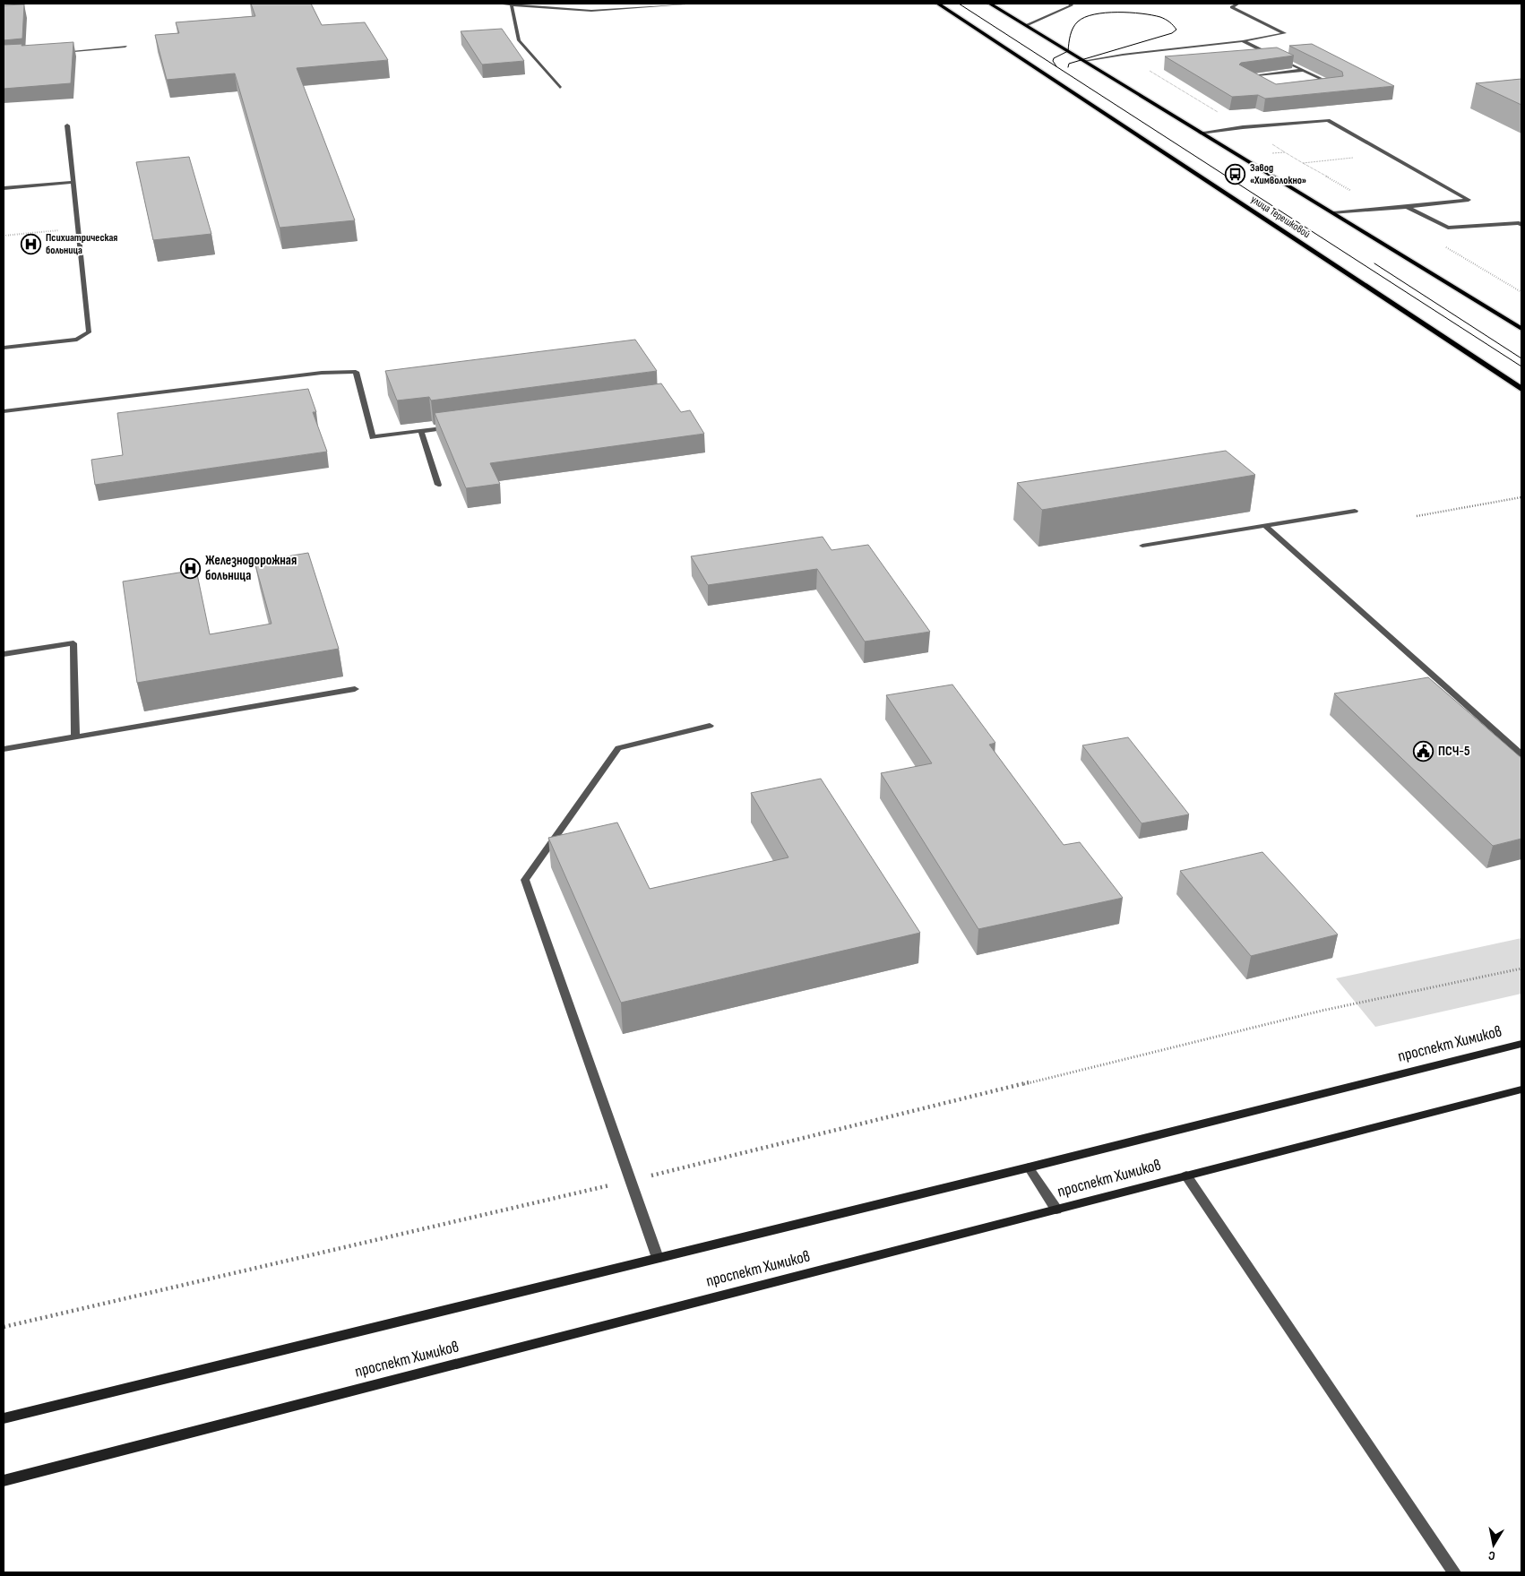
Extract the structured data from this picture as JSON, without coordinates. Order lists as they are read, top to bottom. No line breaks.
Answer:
{"streets":{"main road":["улица Терешковой","проспект Химиков"]},"places":{"bus stop":["Завод «Химволокно»"],"hospital":["Психиатрическая больница","Железнодорожная больница"],"public building":["ПСЧ-5"]},"north":"bottom"}
